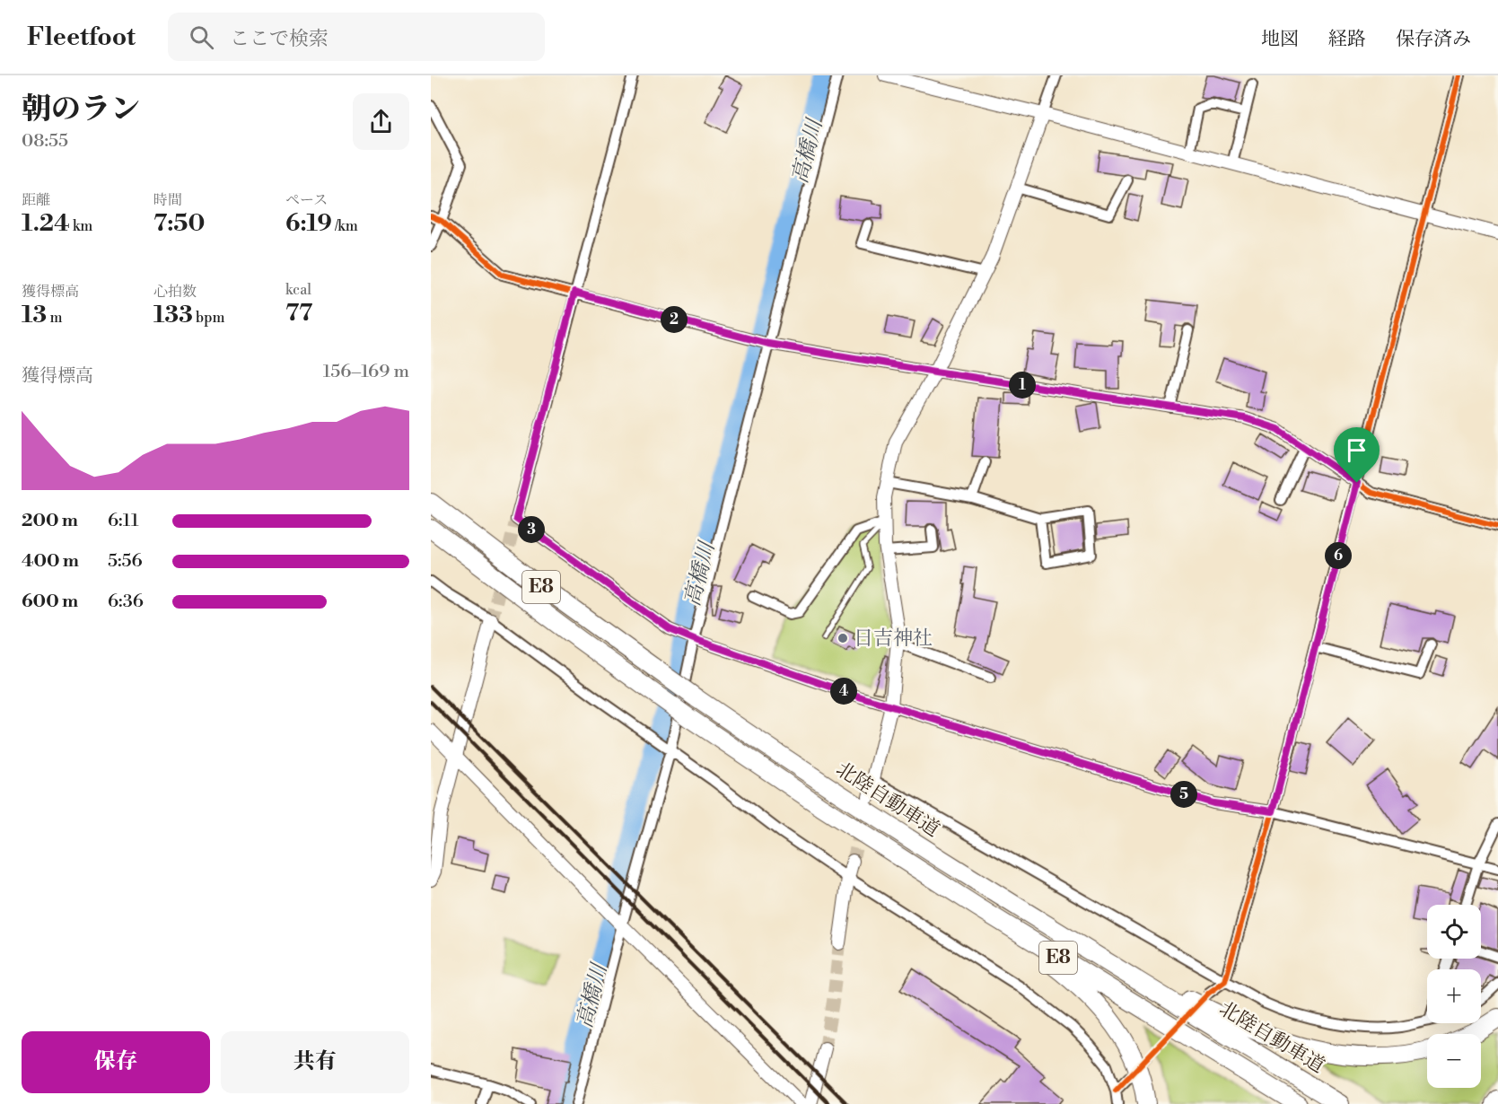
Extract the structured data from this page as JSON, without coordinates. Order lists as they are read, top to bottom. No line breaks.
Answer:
{"streets":{"highway":["E8","北陸自動車道"]},"water":["高橋川"],"places":["日吉神社"],"page":{"header":"Fleetfoot","search":"ここで検索","nav":["地図","経路","保存済み"],"heading":["朝のラン","08:55"],"stats":[["距離","1.24 km"],["時間","7:50"],["ペース","6:19 /km"],["獲得標高","13 m"],["心拍数","133 bpm"],["kcal","77"]],"pins":["2","1","3","6","4","5"],"chart":["獲得標高","156–169 m"],"list":[{"name":"200 m","note":"6:11"},{"name":"400 m","note":"5:56"},{"name":"600 m","note":"6:36"}],"map_buttons":["+","−"],"buttons":["保存","共有"]}}
